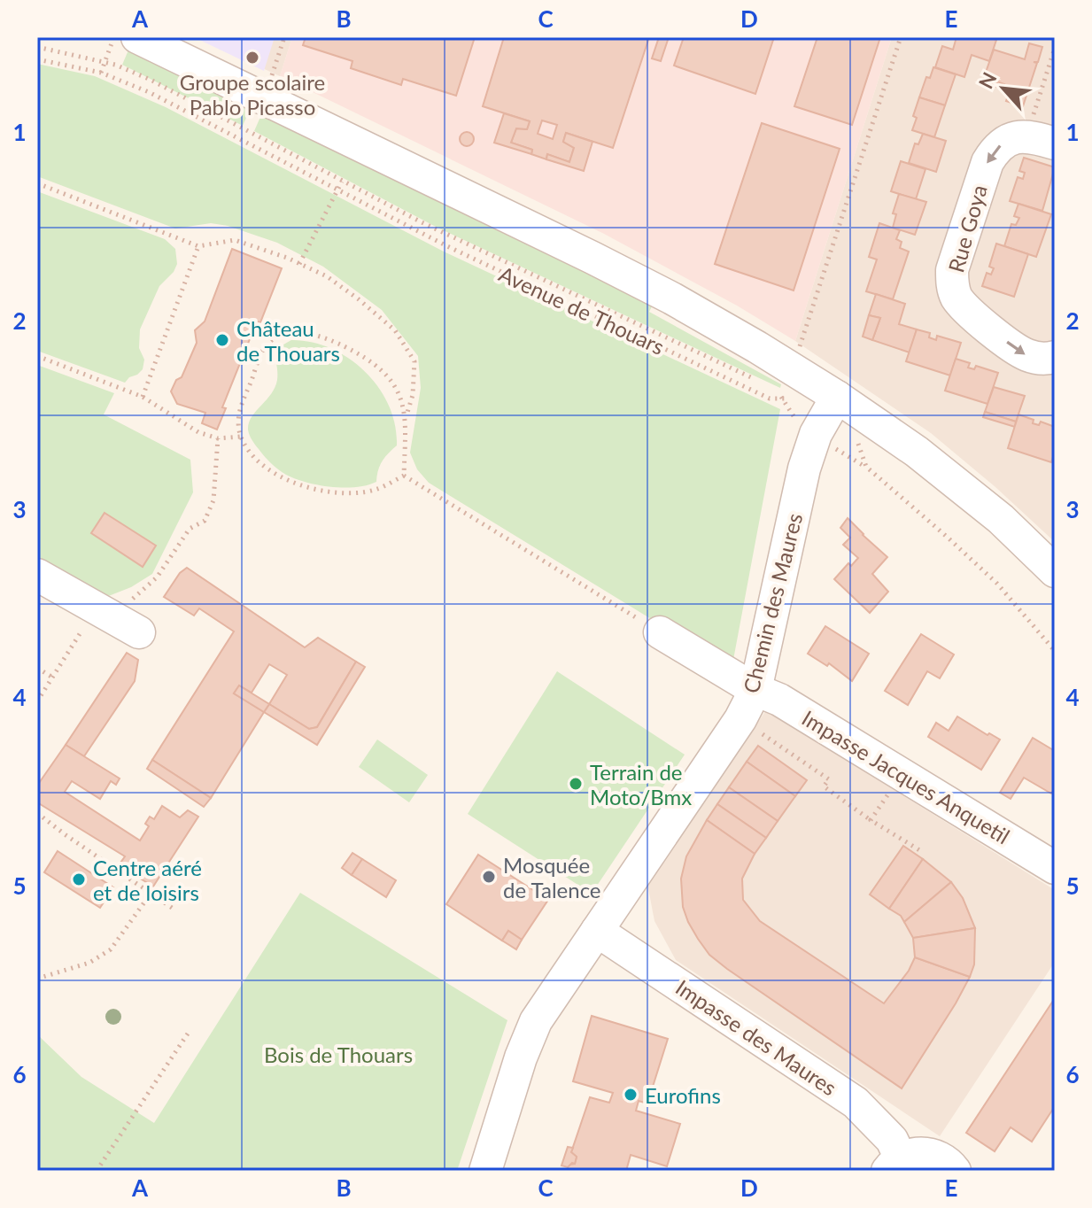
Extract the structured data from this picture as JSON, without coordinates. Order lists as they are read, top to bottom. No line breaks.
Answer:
{"streets":{"street":["Rue Goya","Chemin des Maures","Impasse Jacques Anquetil","Impasse des Maures"],"path":["Avenue de Thouars"]},"crossings":[["Avenue de Thouars","Chemin des Maures"],["Chemin des Maures","Impasse Jacques Anquetil"],["Chemin des Maures","Impasse des Maures"]],"parks":["Bois de Thouars"],"places":["Groupe scolaire Pablo Picasso","Château de Thouars","Terrain de Moto/Bmx","Mosquée de Talence","Centre aéré et de loisirs","Eurofins"],"north":"top left","grid":{"columns":["A","B","C","D","E"],"rows":["1","2","3","4","5","6"]}}
